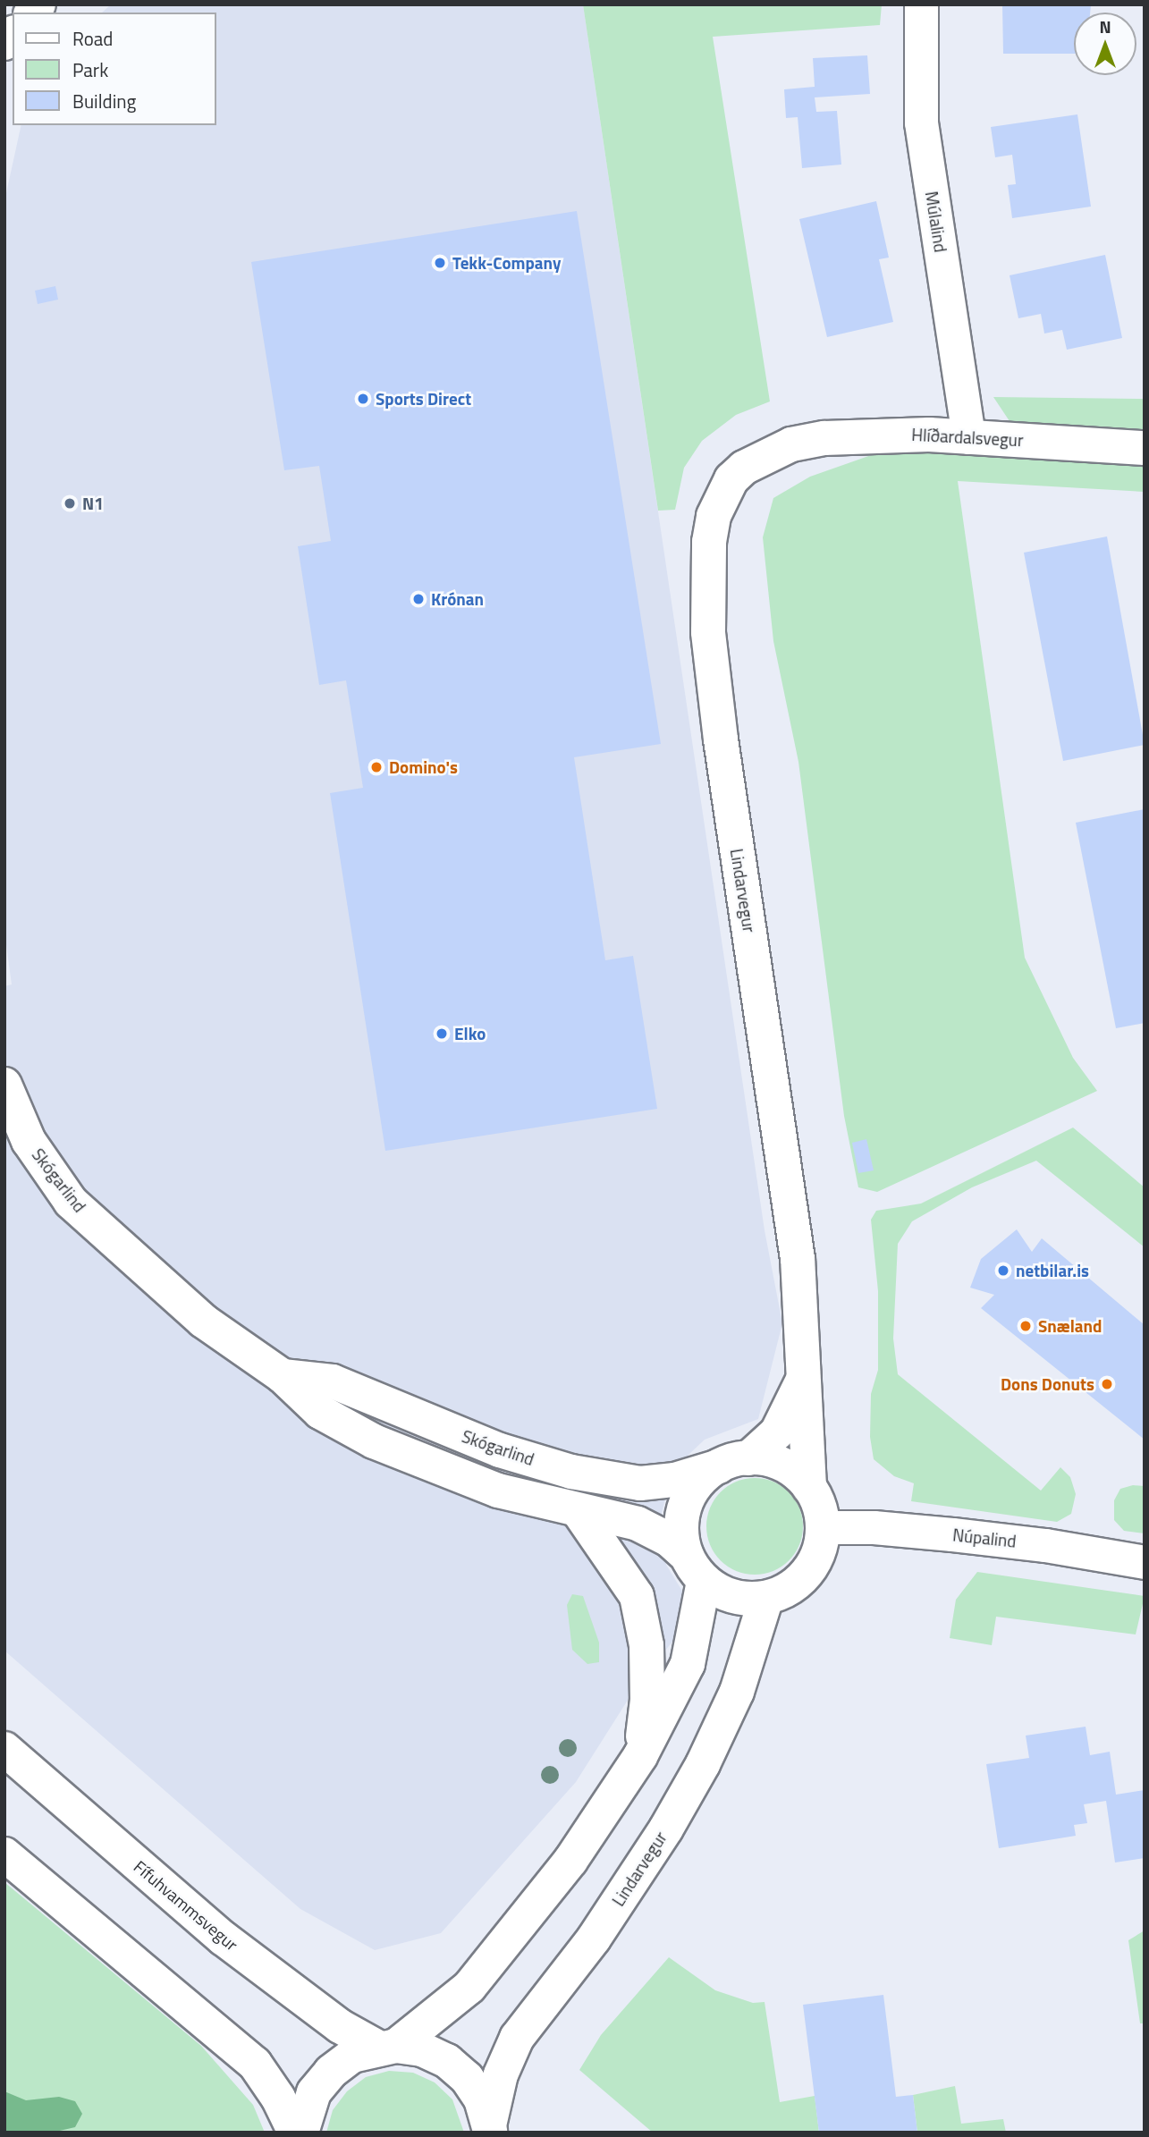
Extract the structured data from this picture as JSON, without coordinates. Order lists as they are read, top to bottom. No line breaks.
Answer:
{"streets":{"main road":["Hlíðardalsvegur","Lindarvegur","Skógarlind","Fífuhvammsvegur"],"street":["Múlalind","Núpalind"]},"crossings":[["Múlalind","Hlíðardalsvegur"],["Hlíðardalsvegur","Lindarvegur"],["Lindarvegur","Skógarlind"],["Lindarvegur","Núpalind"],["Skógarlind","Núpalind"]],"places":["Tekk-Company","Sports Direct","N1","Krónan","Domino's","Elko","netbilar.is","Snæland","Dons Donuts"],"legend":["Road","Park","Building"],"north":"top"}
